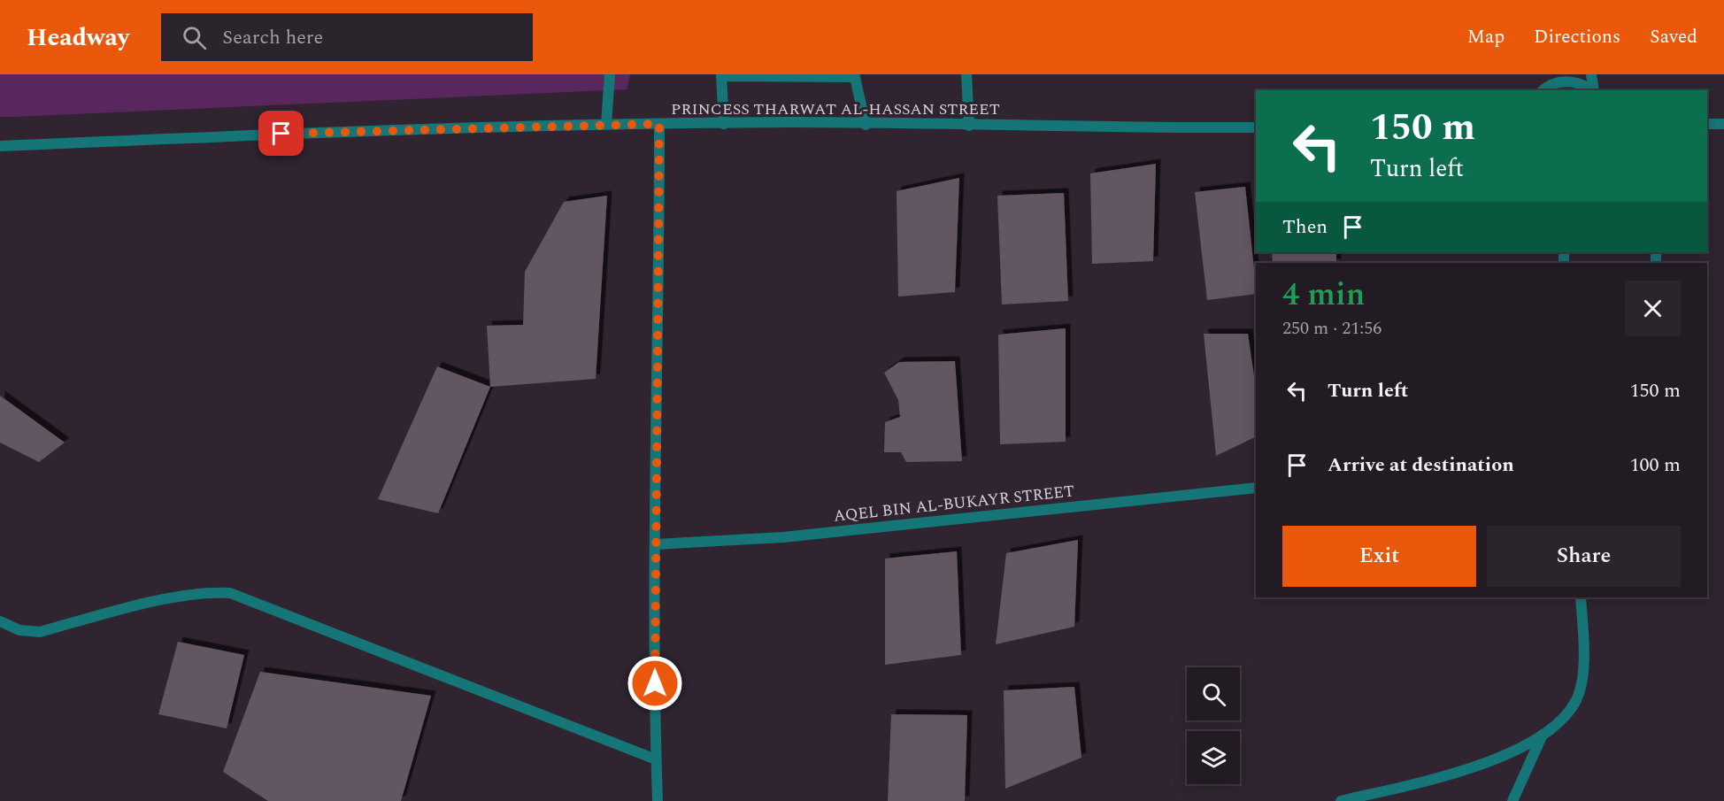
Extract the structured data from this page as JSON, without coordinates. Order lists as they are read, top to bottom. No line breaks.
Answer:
{"streets":{"street":["PRINCESS THARWAT AL-HASSAN STREET","AQEL BIN AL-BUKAYR STREET"]},"page":{"header":"Headway","search":"Search here","nav":["Map","Directions","Saved"],"turn":["150 m","Turn left"],"then":"Then","heading":["4 min","250 m · 21:56"],"list":[{"name":"Turn left","value":"150 m"},{"name":"Arrive at destination","value":"100 m"}],"buttons":["Exit","Share"]}}
